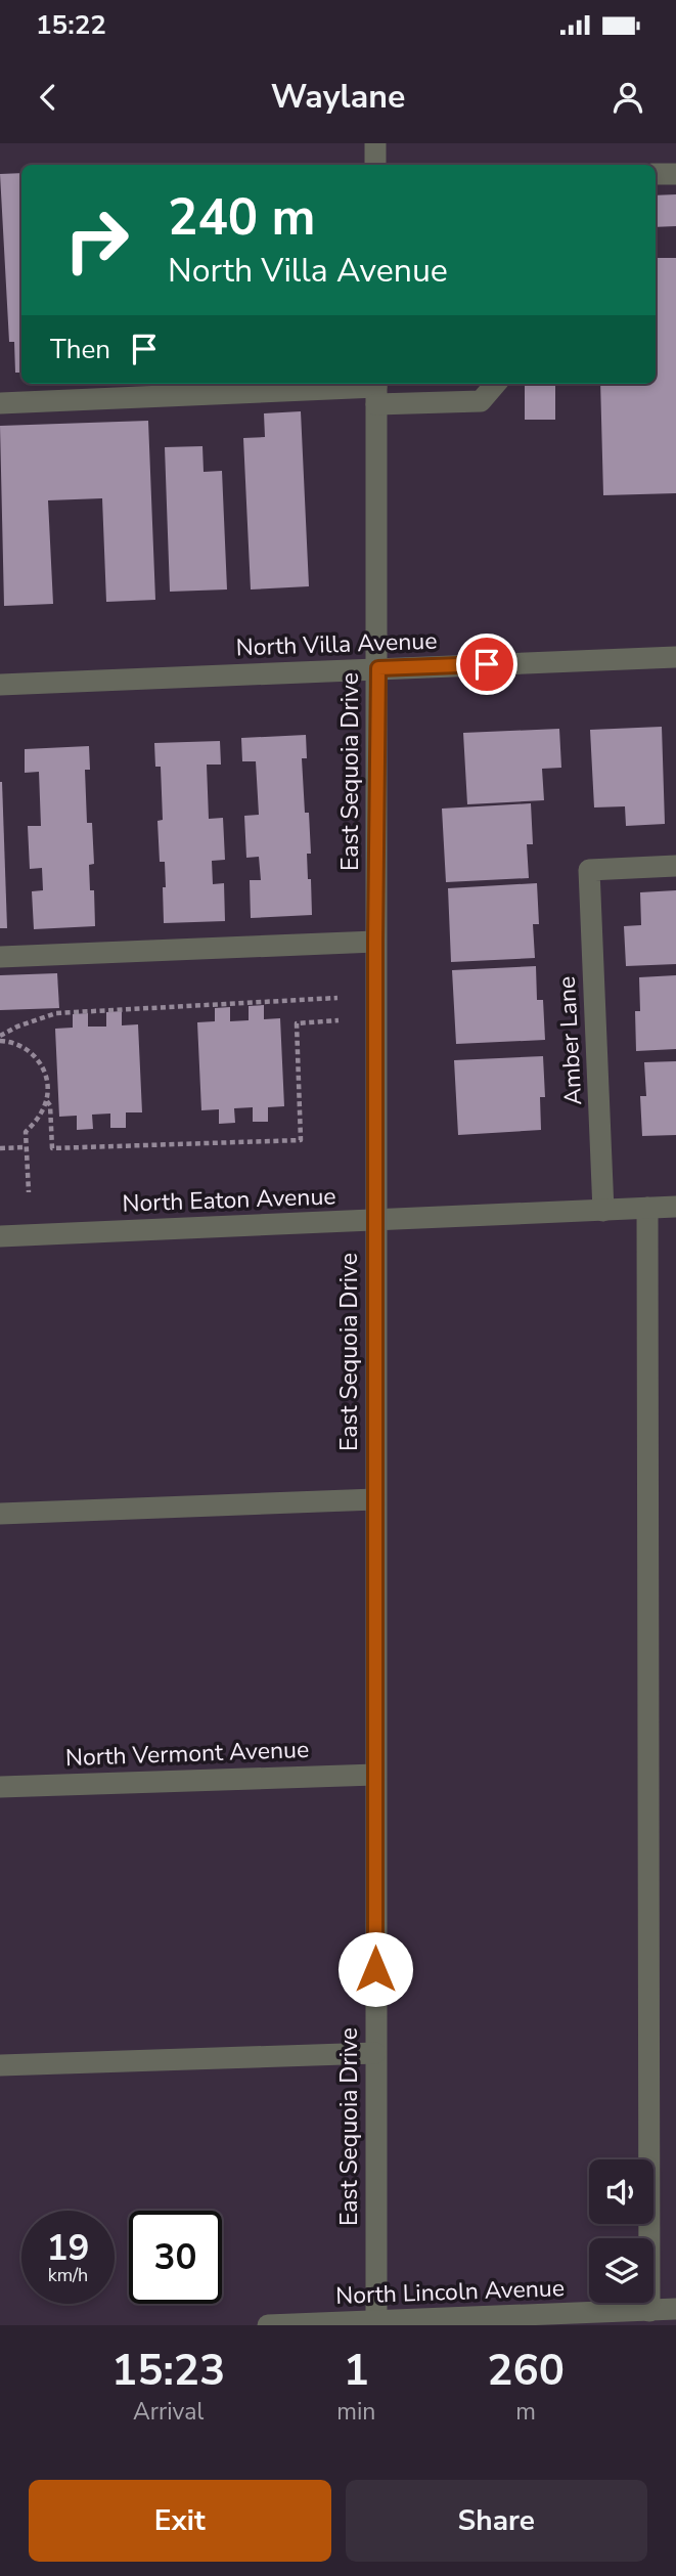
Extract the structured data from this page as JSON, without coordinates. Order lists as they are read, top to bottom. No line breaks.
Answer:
{"streets":{"street":["North Villa Avenue","East Sequoia Drive","Amber Lane","North Eaton Avenue","North Vermont Avenue","North Lincoln Avenue"]},"crossings":[["North Villa Avenue","East Sequoia Drive"],["East Sequoia Drive","North Eaton Avenue"],["East Sequoia Drive","North Vermont Avenue"],["East Sequoia Drive","North Lincoln Avenue"],["Amber Lane","North Eaton Avenue"]],"page":{"status":"15:22","header":"Waylane","turn":["240 m","North Villa Avenue"],"then":"Then","speed":"19 km/h","limit":"30","eta":["15:23","Arrival","1","min","260","m"],"buttons":["Exit","Share"]}}
